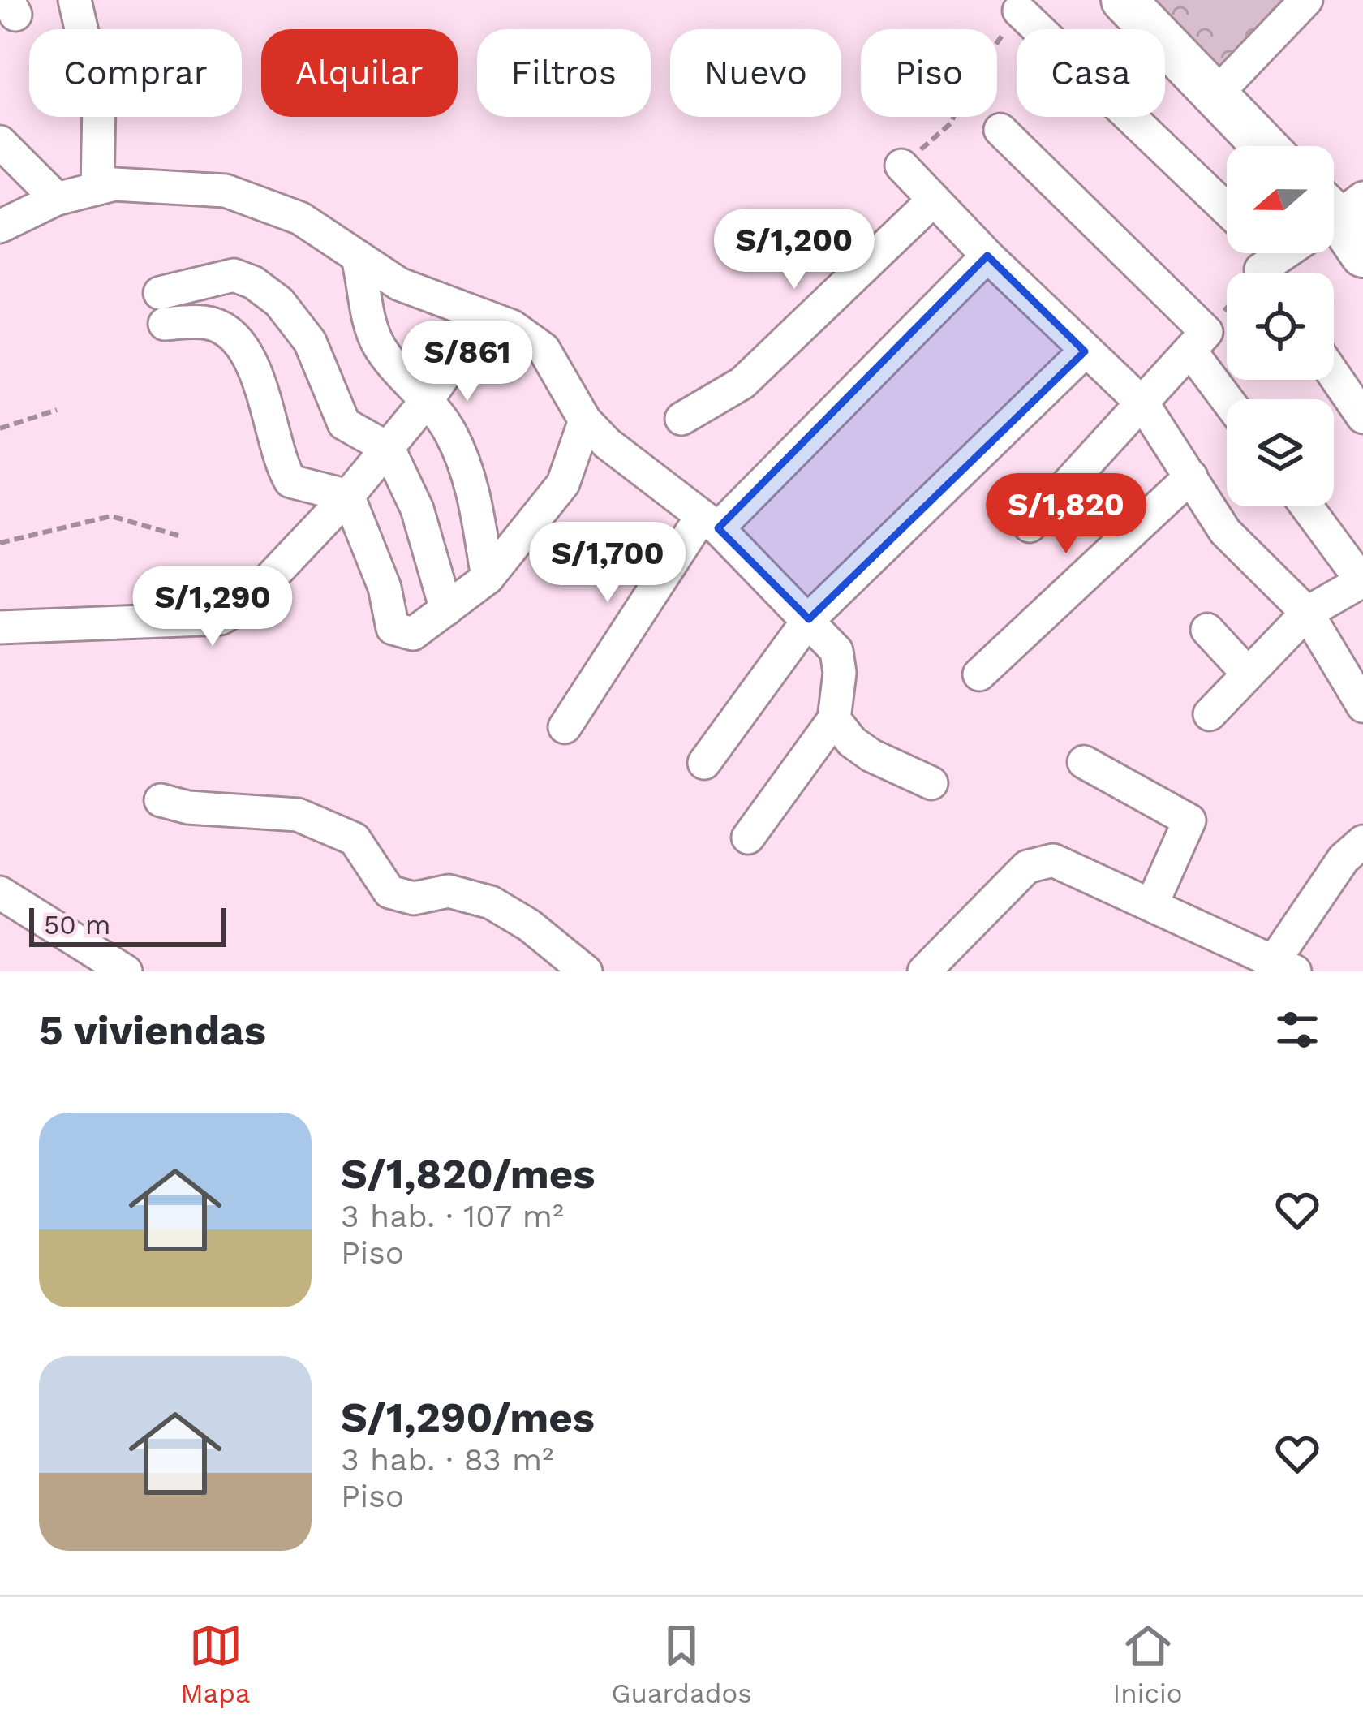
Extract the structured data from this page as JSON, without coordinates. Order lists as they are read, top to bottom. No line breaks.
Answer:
{"scale_bar":"50 m","north":"left","page":{"chip":["Comprar","Alquilar","Filtros","Nuevo","Piso","Casa"],"price":["S/1,200","S/861","S/1,820","S/1,700","S/1,290"],"scale":"50 m","heading":"5 viviendas","list":[{"name":"S/1,820/mes","note":"3 hab. · 107 m² · Piso"},{"name":"S/1,290/mes","note":"3 hab. · 83 m² · Piso"}],"tabs":["Mapa","Guardados","Inicio"]}}
